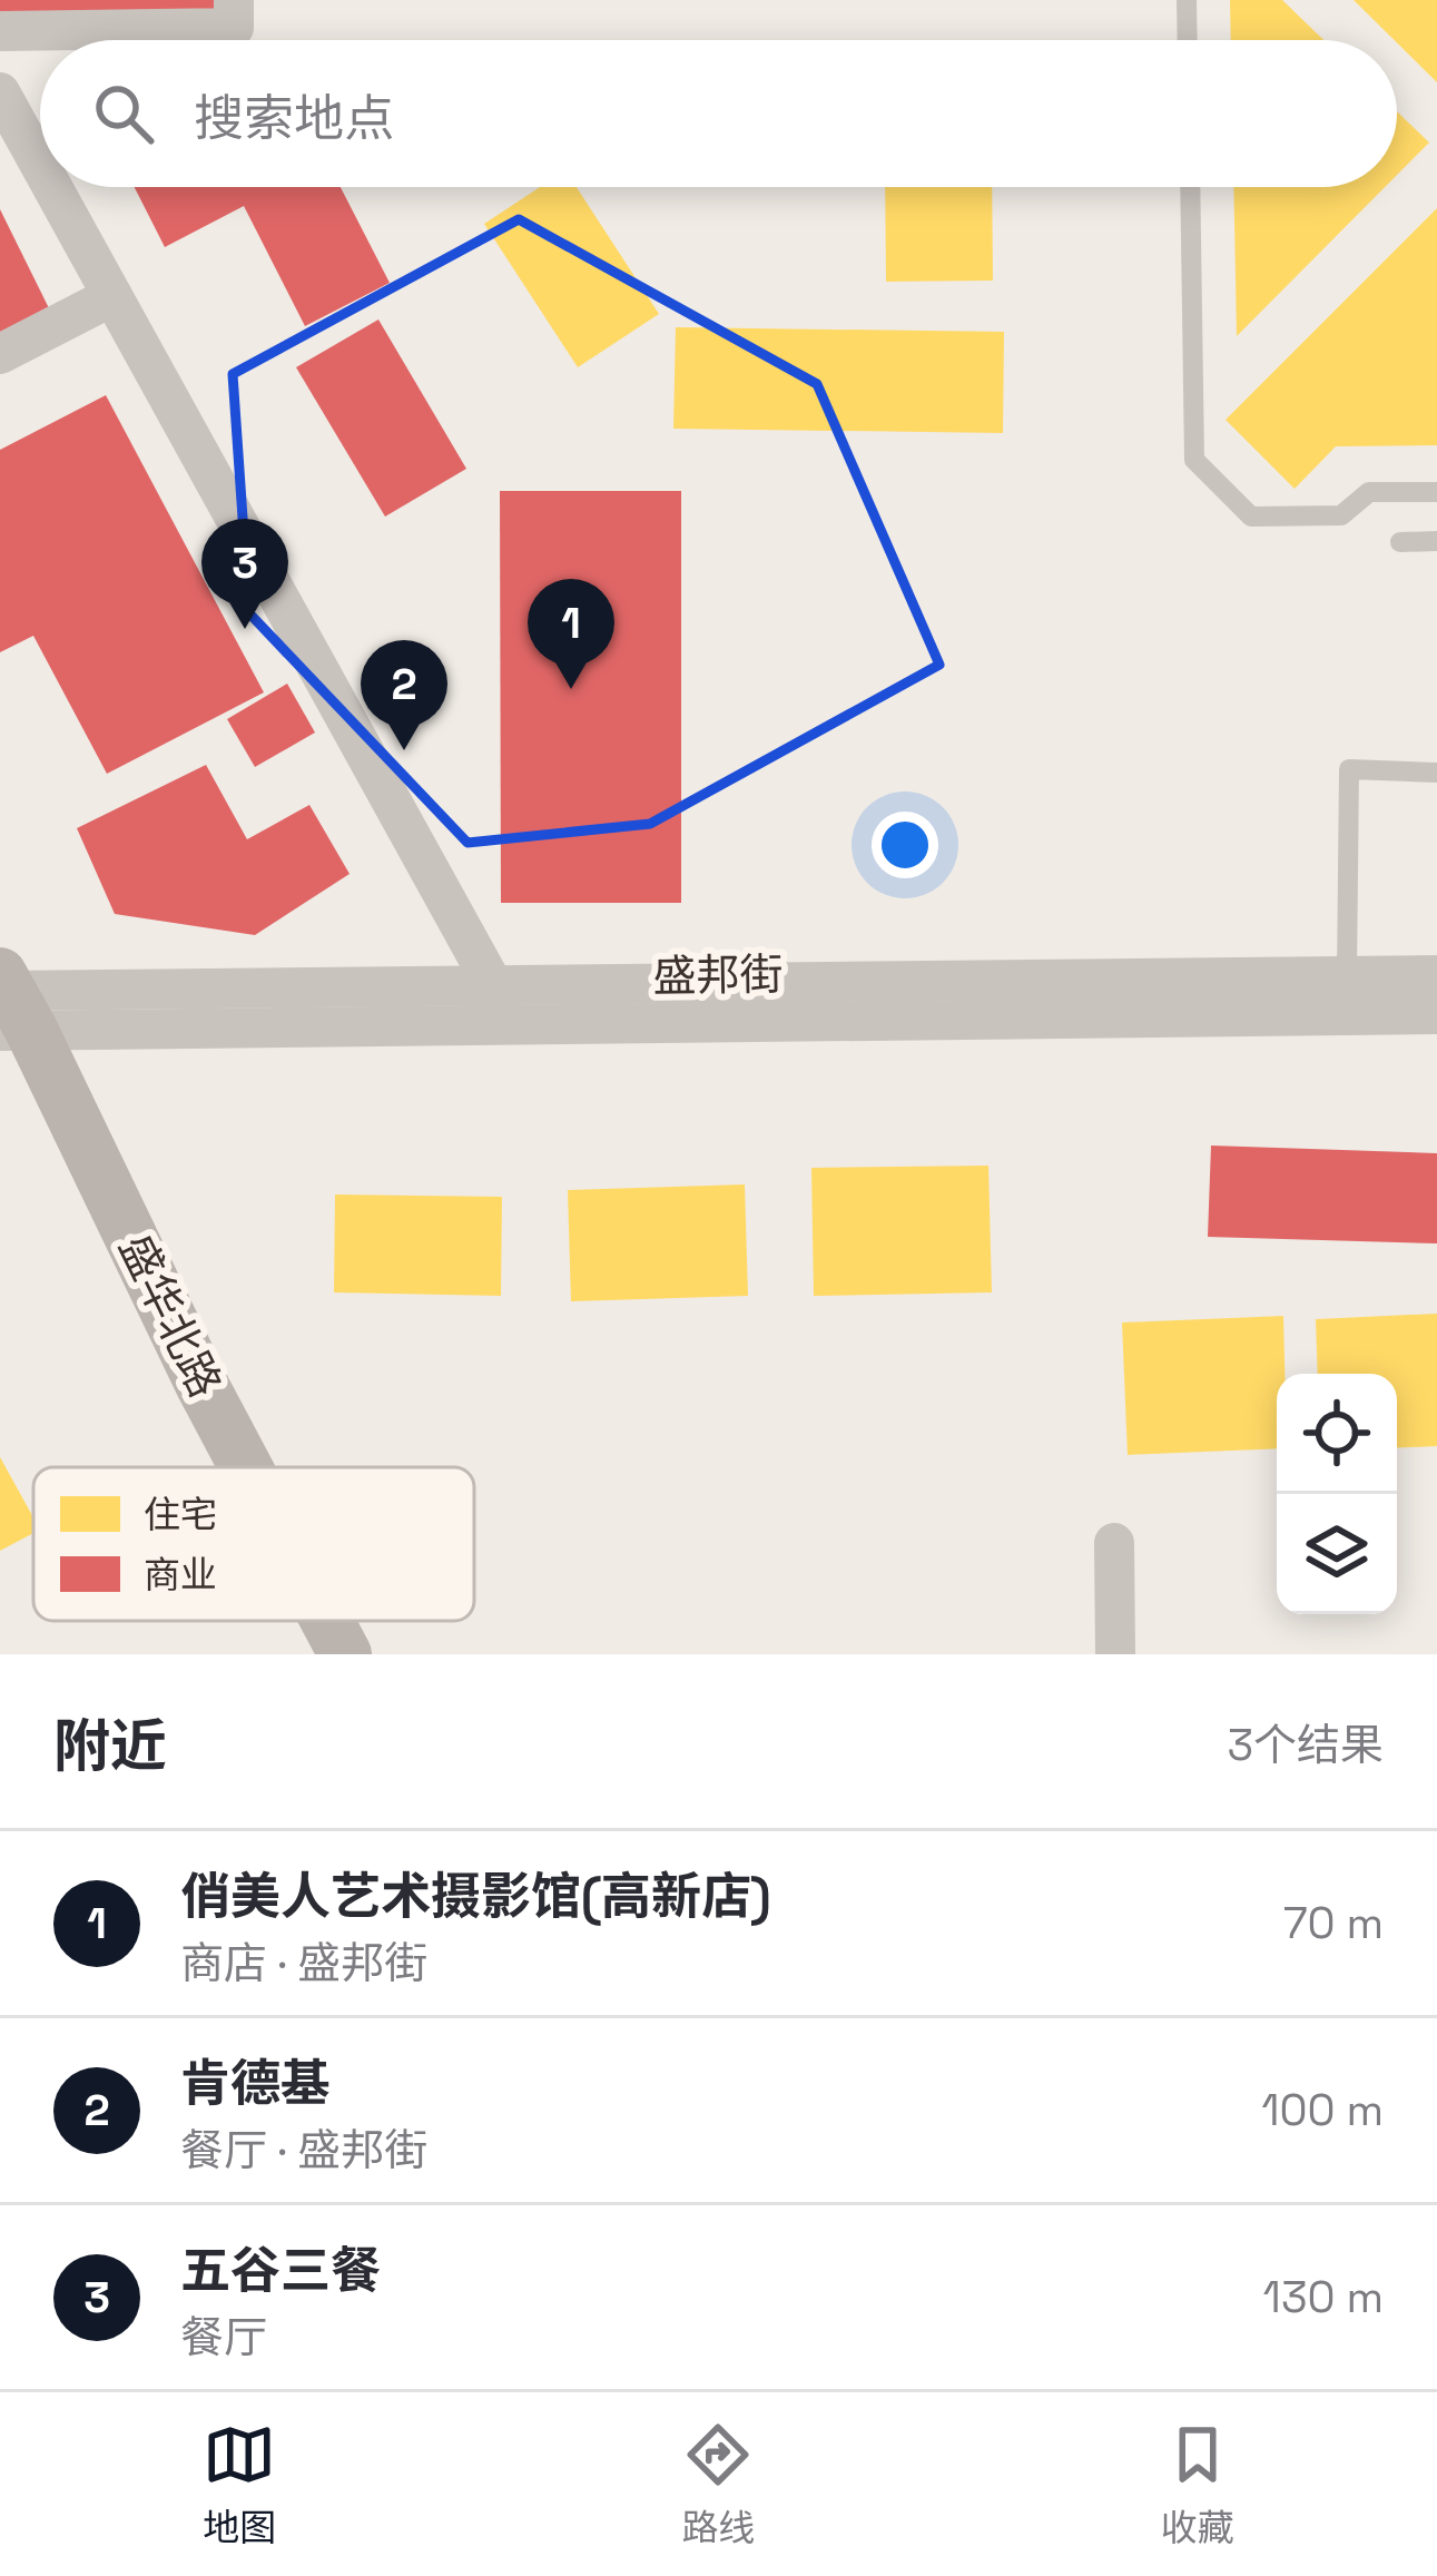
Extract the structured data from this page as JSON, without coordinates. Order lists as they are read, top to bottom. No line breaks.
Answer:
{"streets":{"street":["盛邦街","盛华北路"]},"crossings":[["盛邦街","盛华北路"]],"legend":["住宅","商业"],"page":{"search":"搜索地点","pins":["3","1","2"],"heading":["附近","3个结果"],"list":[{"mark":"1","name":"俏美人艺术摄影馆(高新店)","note":"商店 · 盛邦街","value":"70 m"},{"mark":"2","name":"肯德基","note":"餐厅 · 盛邦街","value":"100 m"},{"mark":"3","name":"五谷三餐","note":"餐厅","value":"130 m"}],"nav":["地图","路线","收藏"]}}
